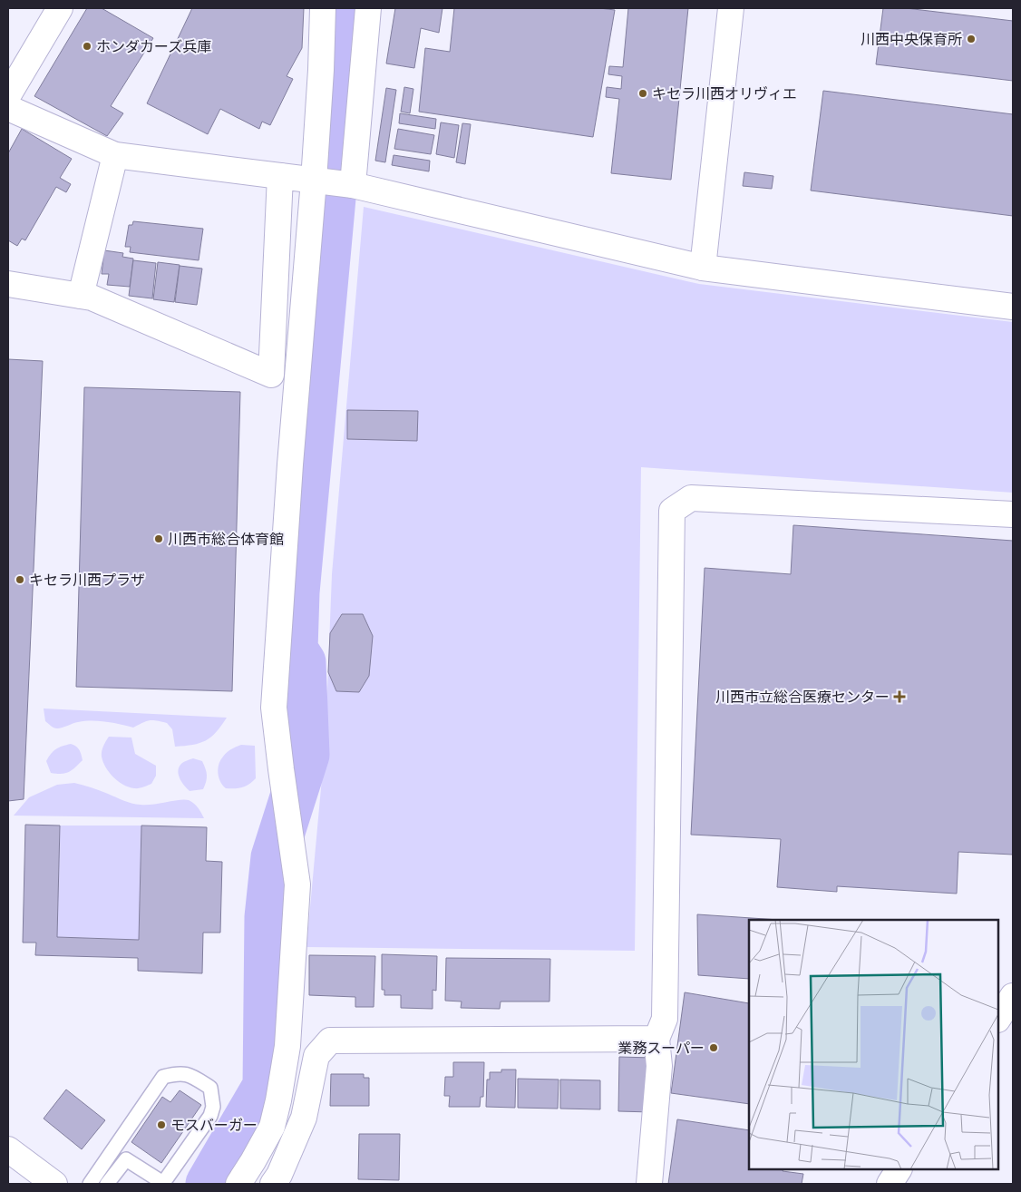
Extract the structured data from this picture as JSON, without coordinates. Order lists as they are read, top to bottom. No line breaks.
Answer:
{"places":{"other":["川西中央保育所","ホンダカーズ兵庫","キセラ川西オリヴィエ","川西市総合体育館","キセラ川西プラザ","業務スーパー","モスバーガー"],"health":["川西市立総合医療センター"]}}
